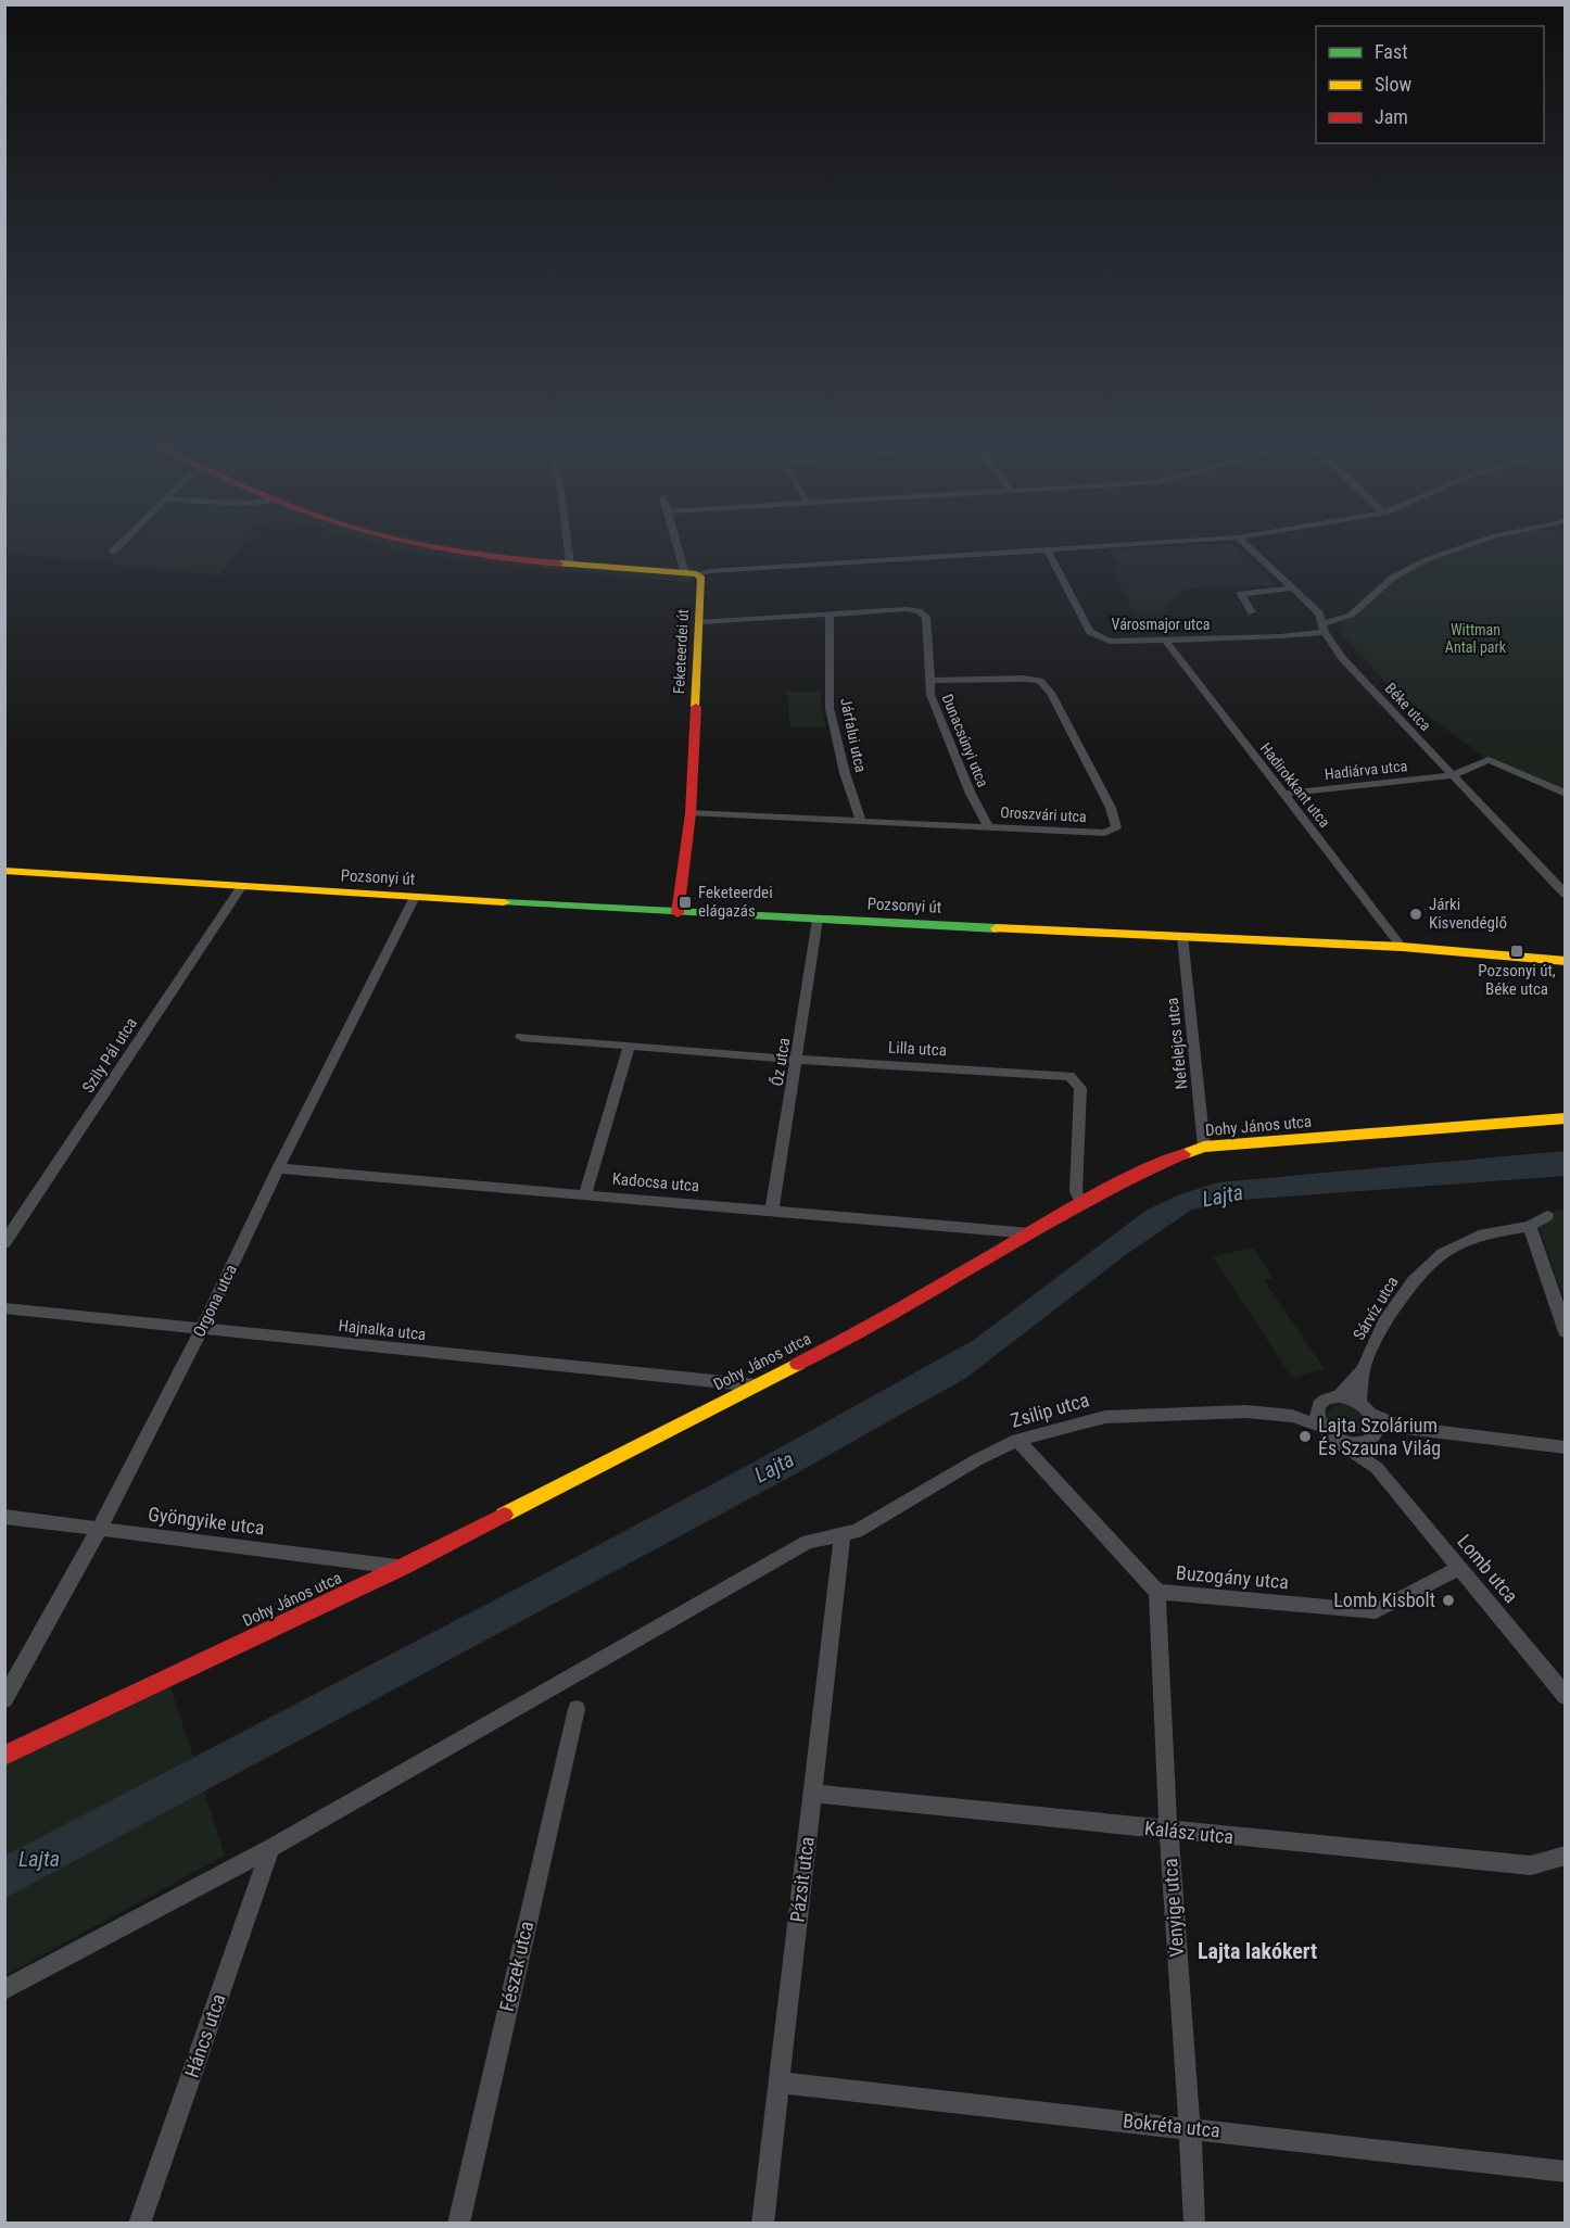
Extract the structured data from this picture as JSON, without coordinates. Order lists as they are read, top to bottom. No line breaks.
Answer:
{"streets":{"main road":["Feketeerdei út","Pozsonyi út","Dohy János utca"],"street":["Városmajor utca","Béke utca","Járfalui utca","Dunacsúnyi utca","Hadiárva utca","Hadirokkant utca","Oroszvári utca","Nefelejcs utca","Lilla utca","Szily Pál utca","Őz utca","Kadocsa utca","Orgona utca","Sárvíz utca","Hajnalka utca","Zsilip utca","Gyöngyike utca","Lomb utca","Buzogány utca","Kalász utca","Pázsit utca","Venyige utca","Fészek utca","Háncs utca","Bokréta utca"]},"crossings":[["Városmajor utca","Béke utca"],["Városmajor utca","Hadirokkant utca"],["Feketeerdei út","Dunacsúnyi utca"],["Feketeerdei út","Oroszvári utca"],["Feketeerdei út","Pozsonyi út"],["Béke utca","Hadiárva utca"],["Járfalui utca","Dunacsúnyi utca"],["Járfalui utca","Oroszvári utca"],["Dunacsúnyi utca","Oroszvári utca"],["Hadiárva utca","Hadirokkant utca"],["Hadirokkant utca","Pozsonyi út"],["Pozsonyi út","Nefelejcs utca"],["Pozsonyi út","Szily Pál utca"],["Pozsonyi út","Őz utca"],["Pozsonyi út","Orgona utca"],["Nefelejcs utca","Dohy János utca"],["Lilla utca","Őz utca"],["Lilla utca","Dohy János utca"],["Őz utca","Kadocsa utca"],["Dohy János utca","Kadocsa utca"],["Dohy János utca","Hajnalka utca"],["Dohy János utca","Gyöngyike utca"],["Kadocsa utca","Orgona utca"],["Orgona utca","Hajnalka utca"],["Orgona utca","Gyöngyike utca"],["Zsilip utca","Buzogány utca"],["Zsilip utca","Pázsit utca"],["Zsilip utca","Háncs utca"],["Lomb utca","Buzogány utca"],["Buzogány utca","Venyige utca"],["Kalász utca","Pázsit utca"],["Kalász utca","Venyige utca"],["Pázsit utca","Bokréta utca"],["Venyige utca","Bokréta utca"]],"districts":["Lajta lakókert"],"water":["Lajta"],"parks":["Wittman Antal park"],"places":{"transit":["Feketeerdei elágazás","Pozsonyi út, Béke utca"],"other":["Járki Kisvendéglő","Lajta Szolárium És Szauna Világ","Lomb Kisbolt"]},"legend":["Fast","Slow","Jam"]}
